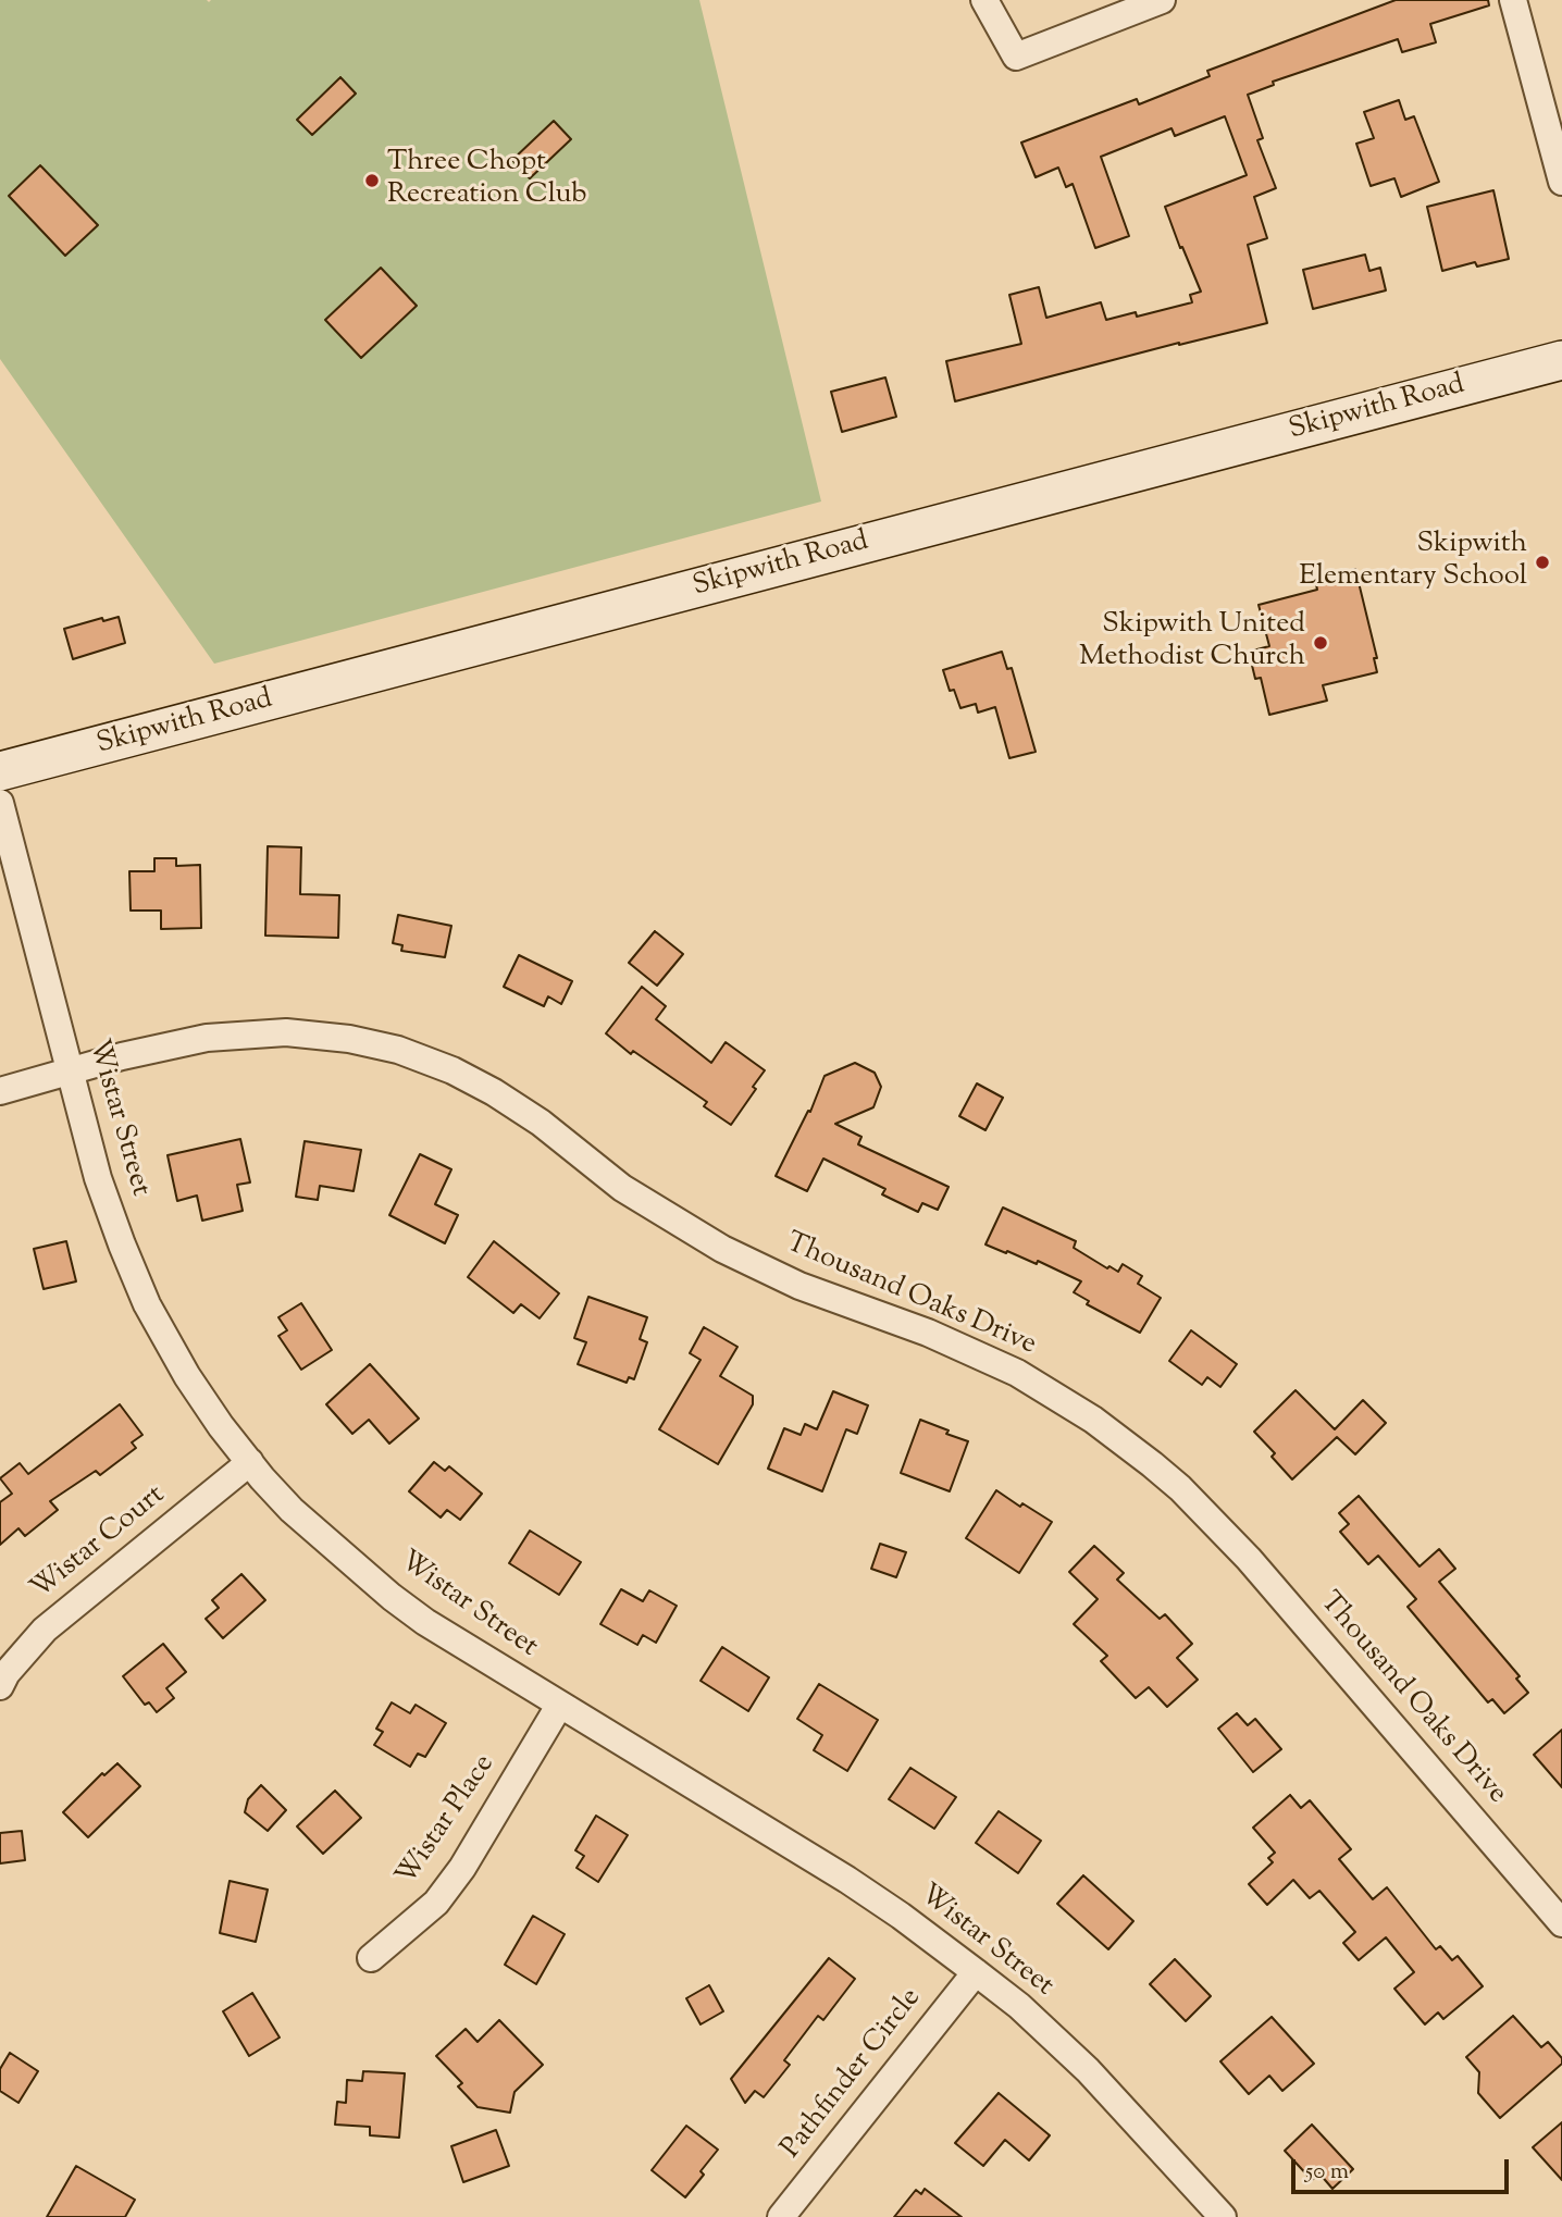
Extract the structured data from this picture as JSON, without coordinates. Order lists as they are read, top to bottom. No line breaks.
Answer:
{"streets":{"main road":["Skipwith Road"],"street":["Wistar Street","Thousand Oaks Drive","Wistar Court","Wistar Place","Pathfinder Circle"]},"crossings":[["Wistar Street","Thousand Oaks Drive"],["Wistar Street","Wistar Court"],["Wistar Street","Wistar Place"],["Wistar Street","Pathfinder Circle"]],"places":["Three Chopt Recreation Club","Skipwith Elementary School","Skipwith United Methodist Church"],"scale_bar":"50 m"}
